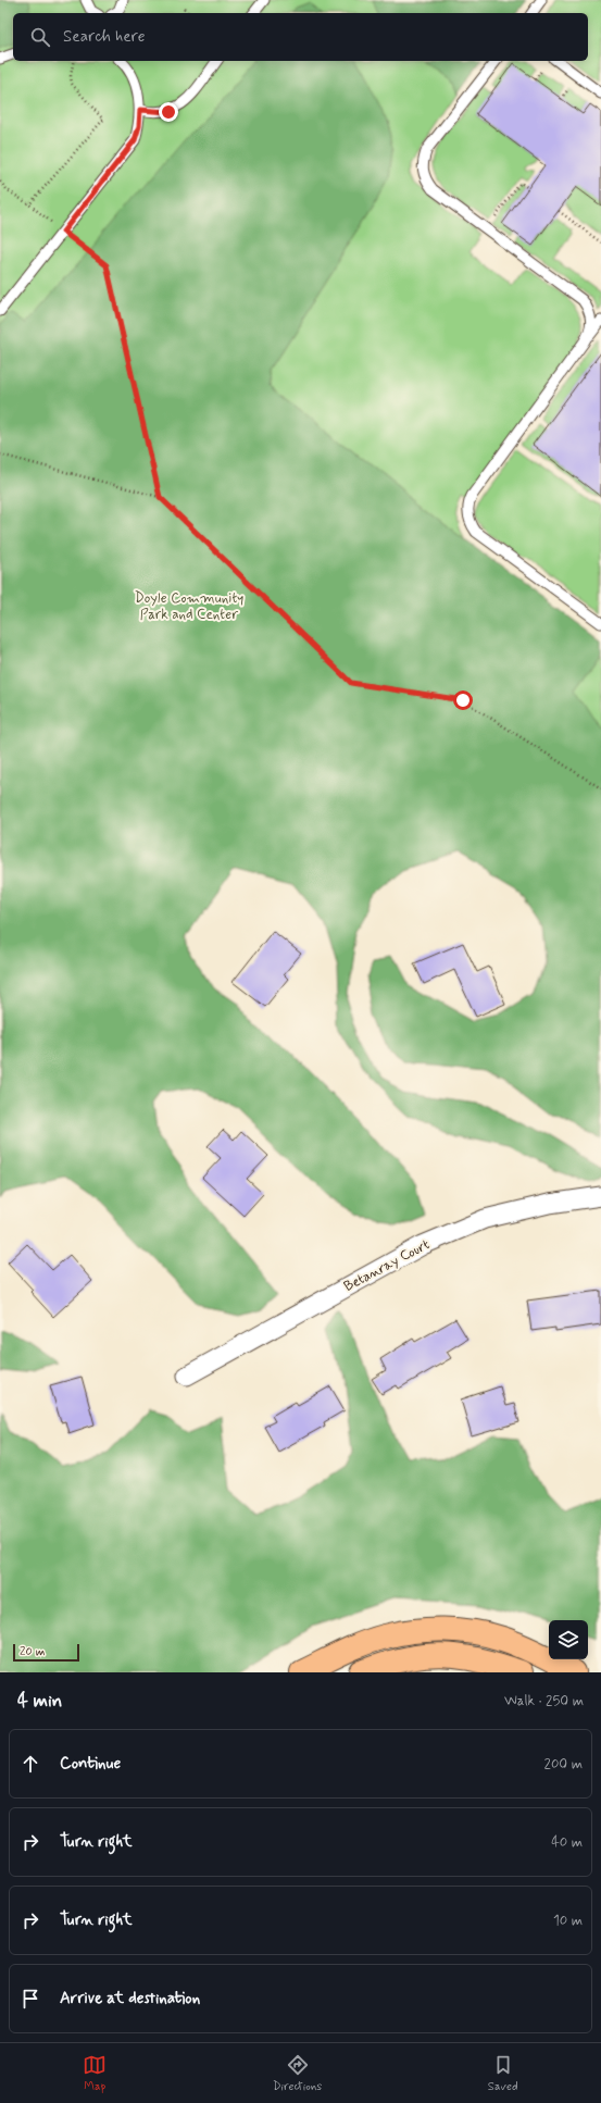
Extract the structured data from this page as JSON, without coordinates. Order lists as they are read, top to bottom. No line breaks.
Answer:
{"streets":{"street":["Betanray Court"]},"parks":["Doyle Community Park and Center"],"scale_bar":"20 m","page":{"search":"Search here","scale":"20 m","heading":["4 min","Walk · 250 m"],"list":[["Continue","200 m"],["Turn right","40 m"],["Turn right","10 m"],"Arrive at destination"],"nav":["Map","Directions","Saved"]}}
